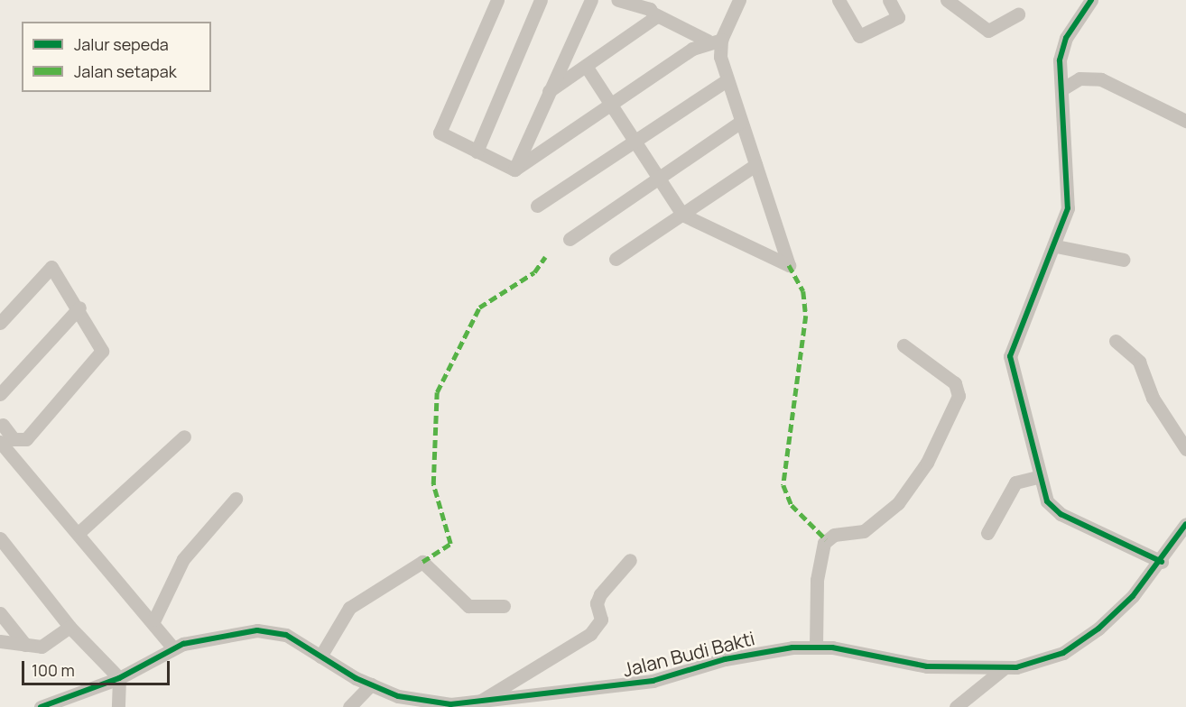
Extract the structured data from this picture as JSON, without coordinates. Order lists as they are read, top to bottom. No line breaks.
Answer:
{"streets":{"street":["Jalan Budi Bakti"]},"legend":["Jalur sepeda","Jalan setapak"],"scale_bar":"100 m"}
